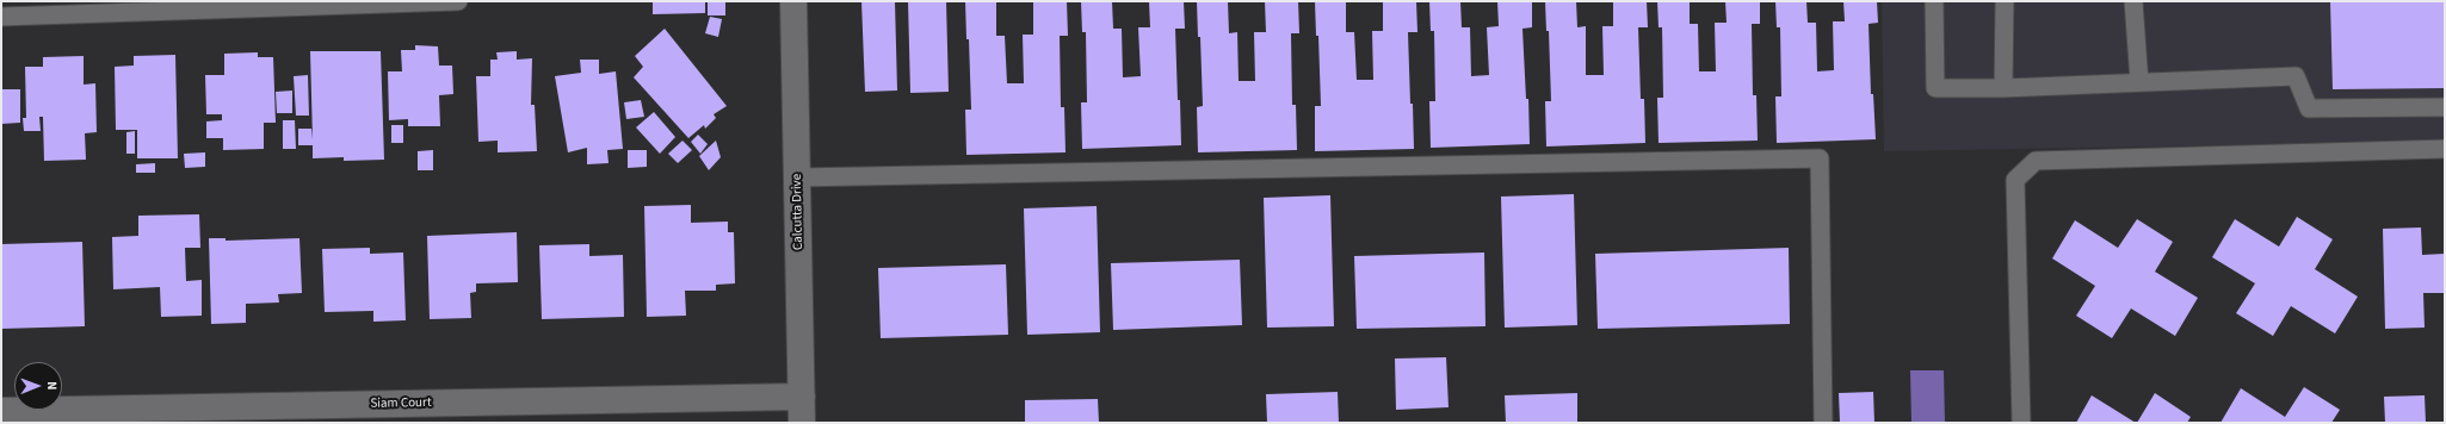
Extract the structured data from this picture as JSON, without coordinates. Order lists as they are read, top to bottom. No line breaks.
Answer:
{"streets":{"street":["Calcutta Drive","Siam Court"]},"crossings":[["Calcutta Drive","Siam Court"]],"north":"right"}
